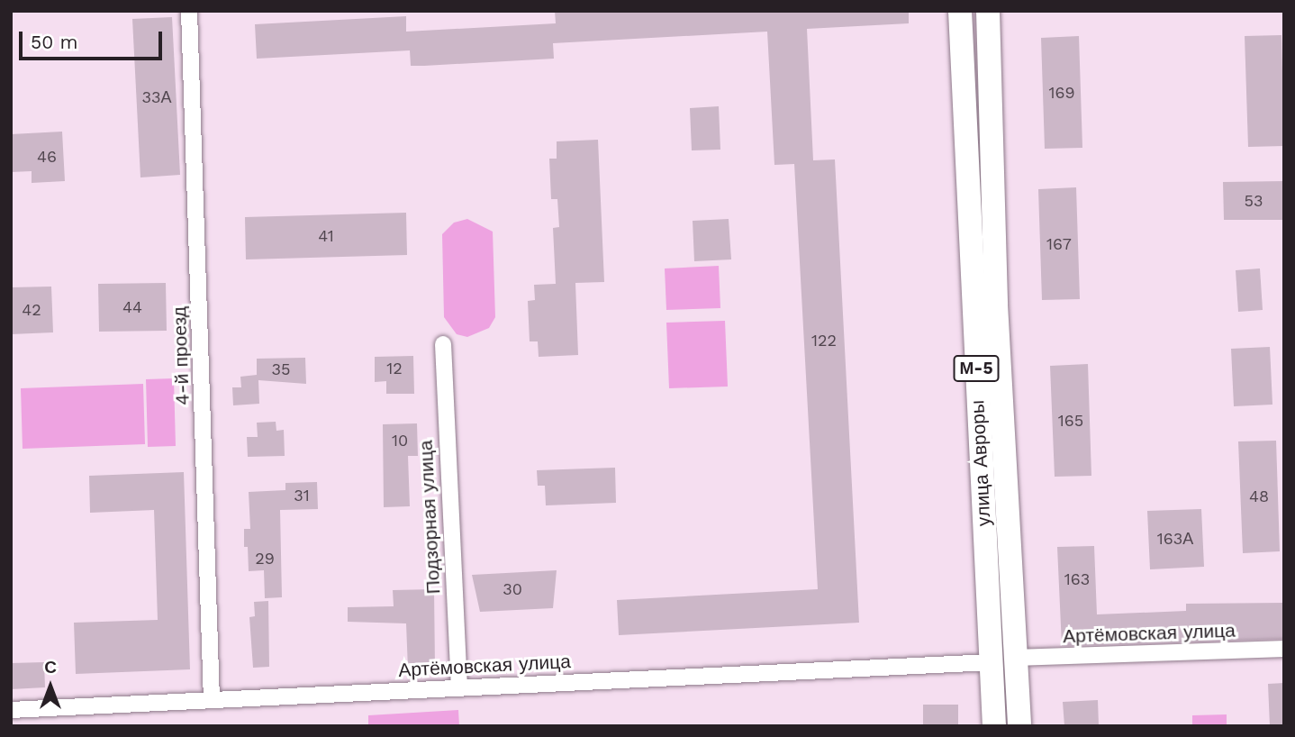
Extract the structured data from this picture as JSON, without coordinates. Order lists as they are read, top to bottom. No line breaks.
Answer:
{"streets":{"main road":["М-5","улица Авроры"],"street":["4-й проезд","Подзорная улица","Артёмовская улица"]},"crossings":[["4-й проезд","Артёмовская улица"],["улица Авроры","Артёмовская улица"],["Подзорная улица","Артёмовская улица"]],"house_numbers":["169","33А","46","53","41","167","44","42","122","12","35","165","10","31","48","163А","29","163","30"],"scale_bar":"50 m","north":"top"}
